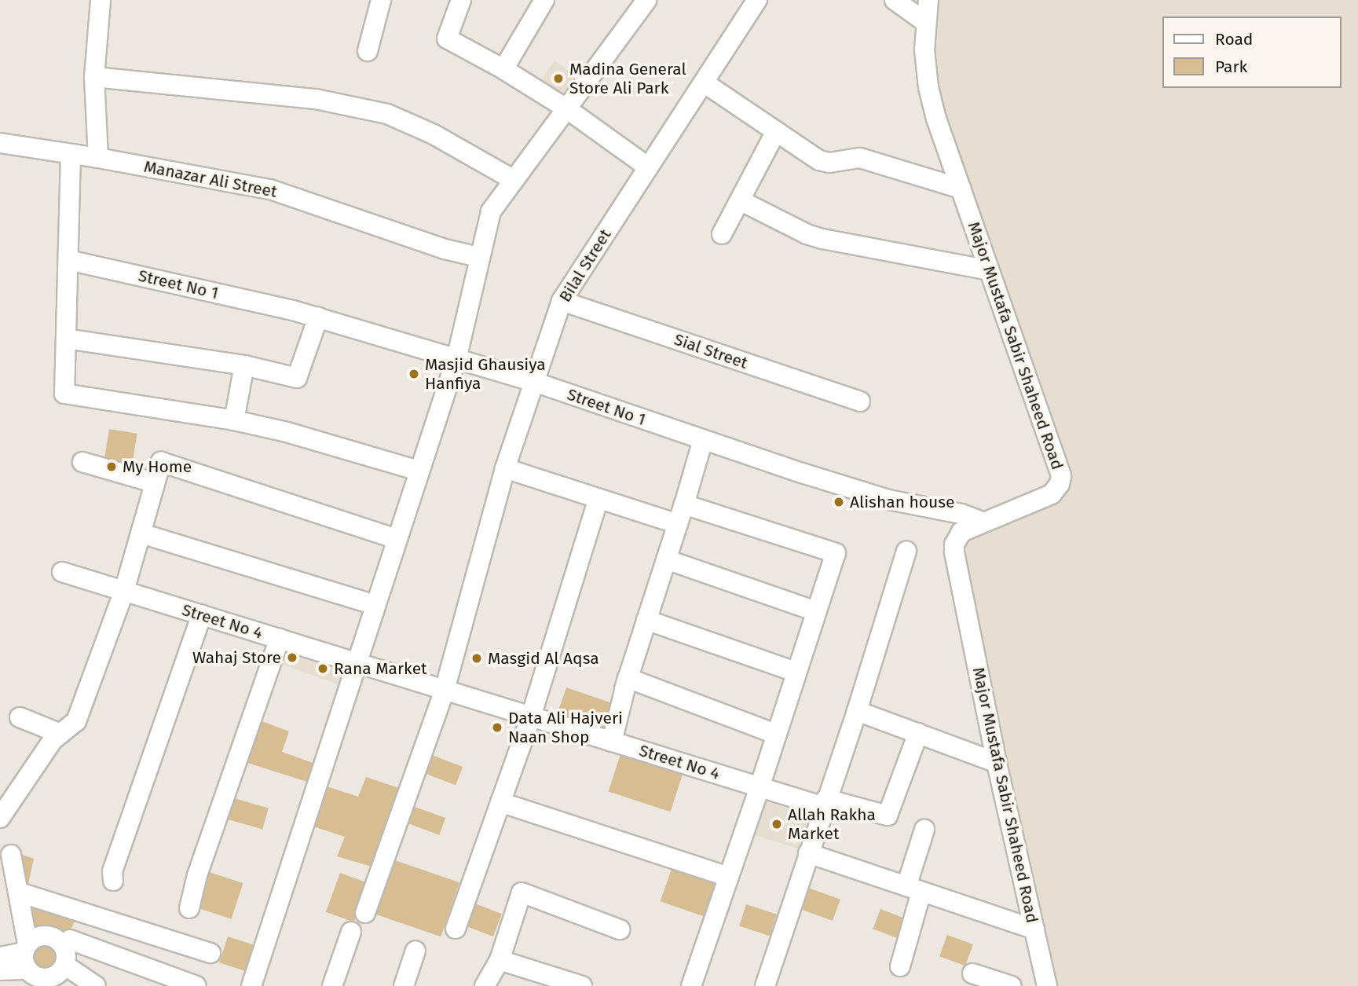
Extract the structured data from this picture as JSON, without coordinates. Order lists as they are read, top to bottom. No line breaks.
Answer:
{"streets":{"street":["Manazar Ali Street","Bilal Street","Street No 1","Major Mustafa Sabir Shaheed Road","Sial Street","Street No 4"]},"crossings":[["Bilal Street","Street No 1"],["Bilal Street","Sial Street"],["Bilal Street","Street No 4"],["Street No 1","Major Mustafa Sabir Shaheed Road"]],"places":["Madina General Store Ali Park","Masjid Ghausiya Hanfiya","My Home","Alishan house","Wahaj Store","Masgid Al Aqsa","Rana Market","Data Ali Hajveri Naan Shop","Allah Rakha Market"],"legend":["Road","Park"]}
